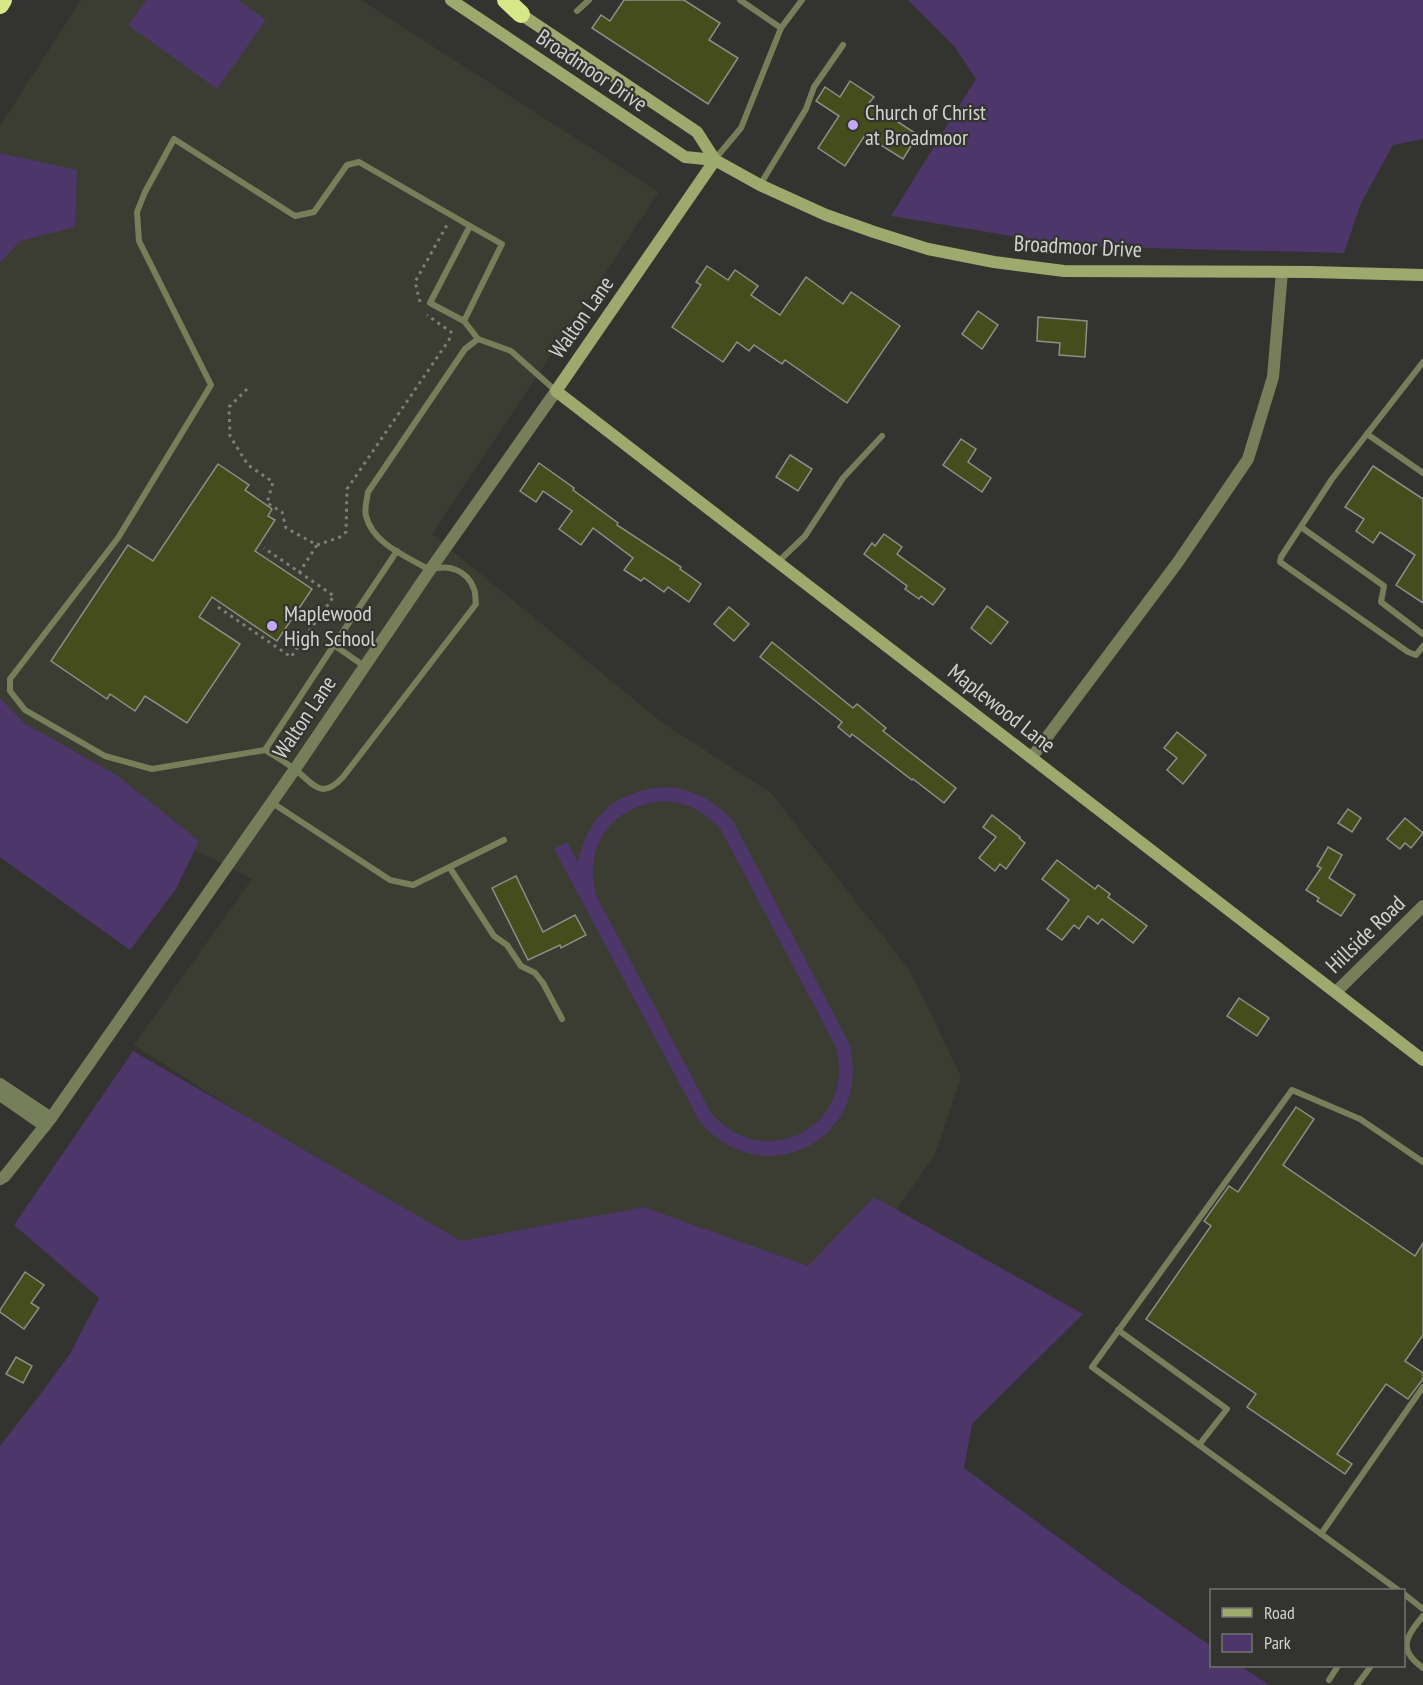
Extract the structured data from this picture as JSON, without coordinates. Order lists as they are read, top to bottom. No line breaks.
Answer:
{"streets":{"street":["Broadmoor Drive","Walton Lane","Maplewood Lane","Hillside Road"]},"crossings":[["Broadmoor Drive","Walton Lane"],["Walton Lane","Maplewood Lane"],["Maplewood Lane","Hillside Road"]],"places":["Church of Christ at Broadmoor","Maplewood High School"],"legend":["Road","Park"]}
